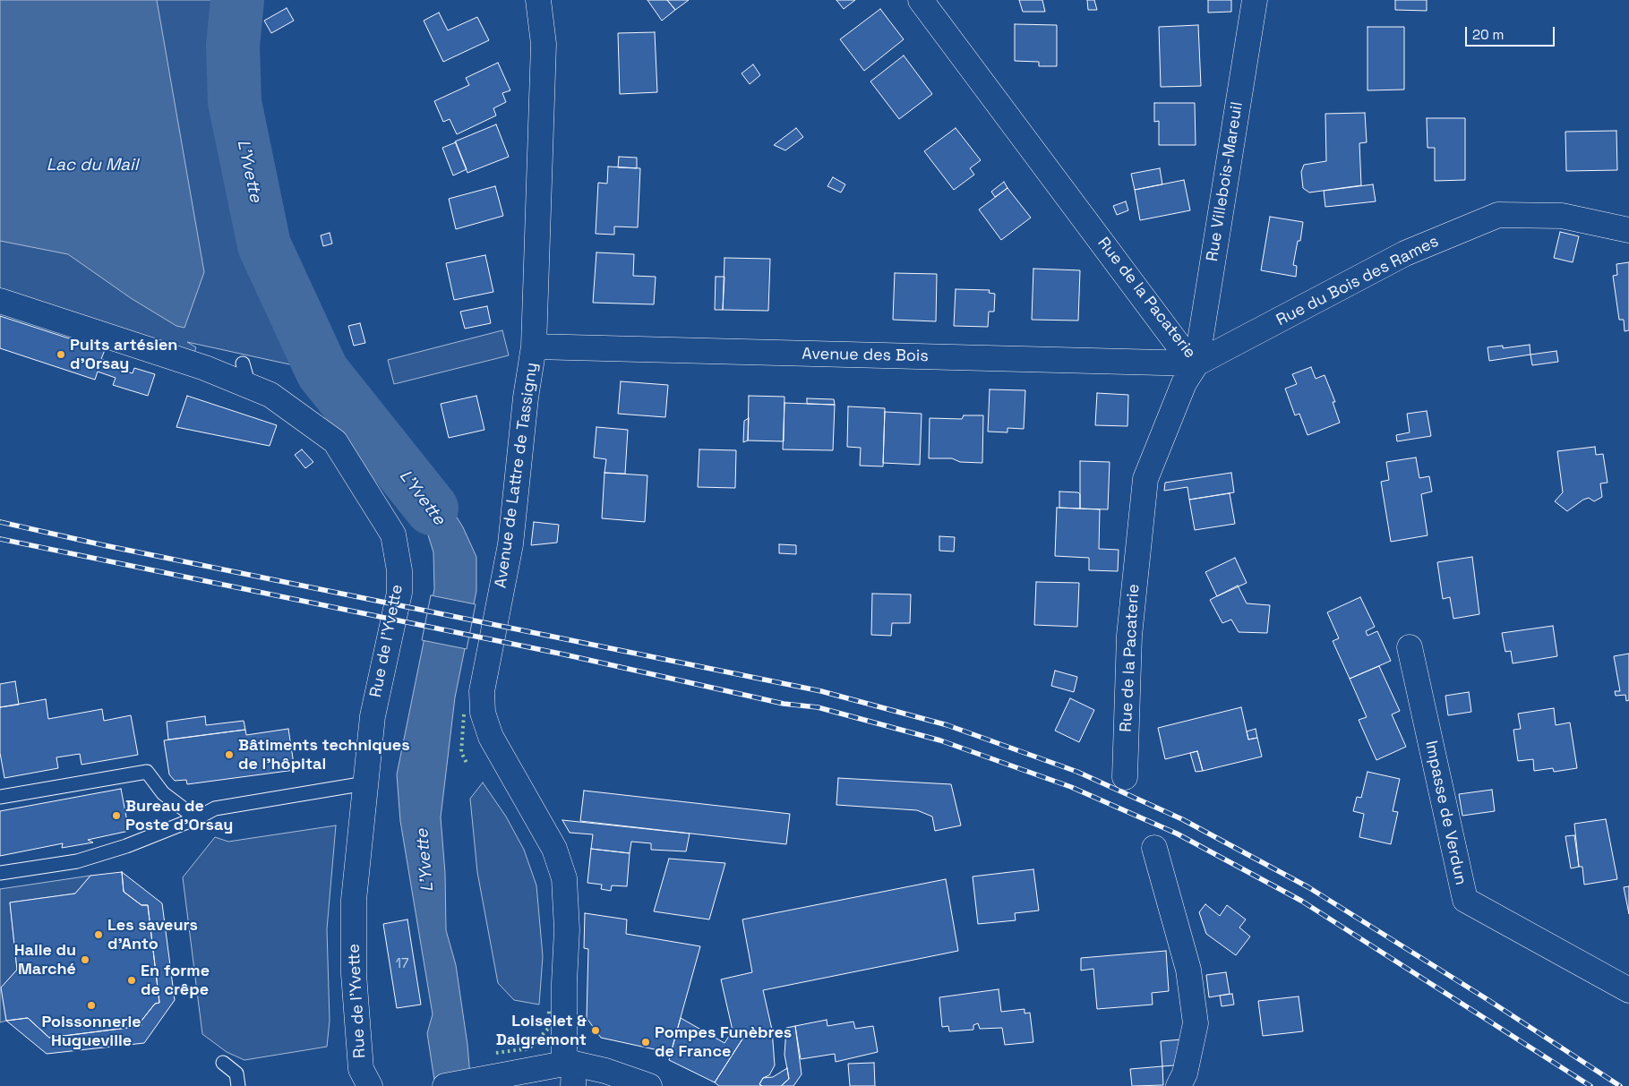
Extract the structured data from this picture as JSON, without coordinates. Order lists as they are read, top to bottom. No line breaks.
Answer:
{"streets":{"street":["Rue Villebois-Mareuil","Rue du Bois des Rames","Rue de la Pacaterie","Avenue des Bois","Avenue de Lattre de Tassigny","Rue de l'Yvette","Impasse de Verdun"]},"crossings":[["Rue Villebois-Mareuil","Rue du Bois des Rames"],["Rue Villebois-Mareuil","Rue de la Pacaterie"],["Rue Villebois-Mareuil","Avenue des Bois"],["Rue du Bois des Rames","Rue de la Pacaterie"],["Rue du Bois des Rames","Avenue des Bois"],["Rue de la Pacaterie","Avenue des Bois"],["Avenue des Bois","Avenue de Lattre de Tassigny"]],"water":["Lac du Mail","L'Yvette"],"places":["Puits artésien d'Orsay","Bâtiments techniques de l'hôpital","Bureau de Poste d'Orsay","Les saveurs d'Anto","Halle du Marché","En forme de crêpe","Poissonnerie Hugueville","Loiselet & Daigremont","Pompes Funèbres de France"],"house_numbers":["17"],"scale_bar":"20 m"}
